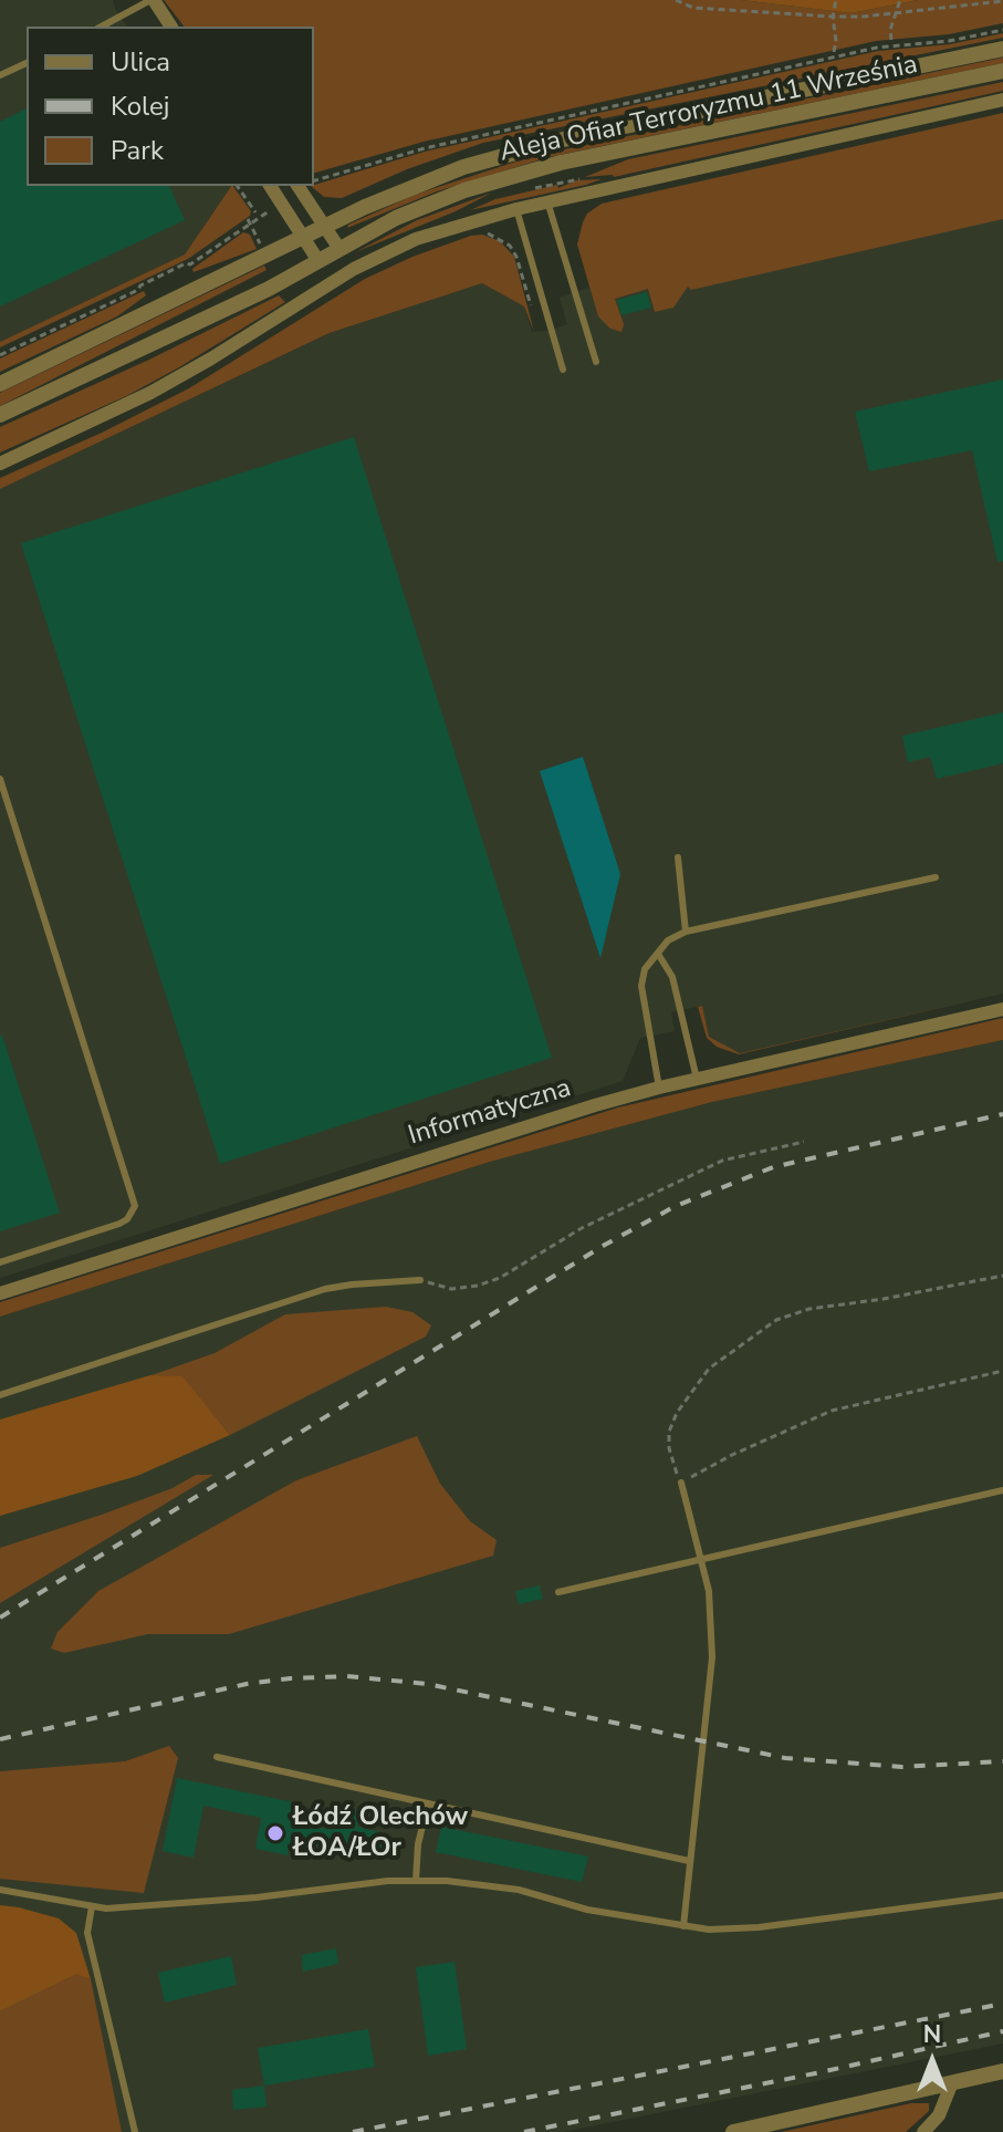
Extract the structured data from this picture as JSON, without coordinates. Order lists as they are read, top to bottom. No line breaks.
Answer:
{"streets":{"street":["Aleja Ofiar Terroryzmu 11 Września","Informatyczna"]},"places":["Łódź Olechów ŁOA/ŁOr"],"legend":["Ulica","Kolej","Park"],"north":"top"}
